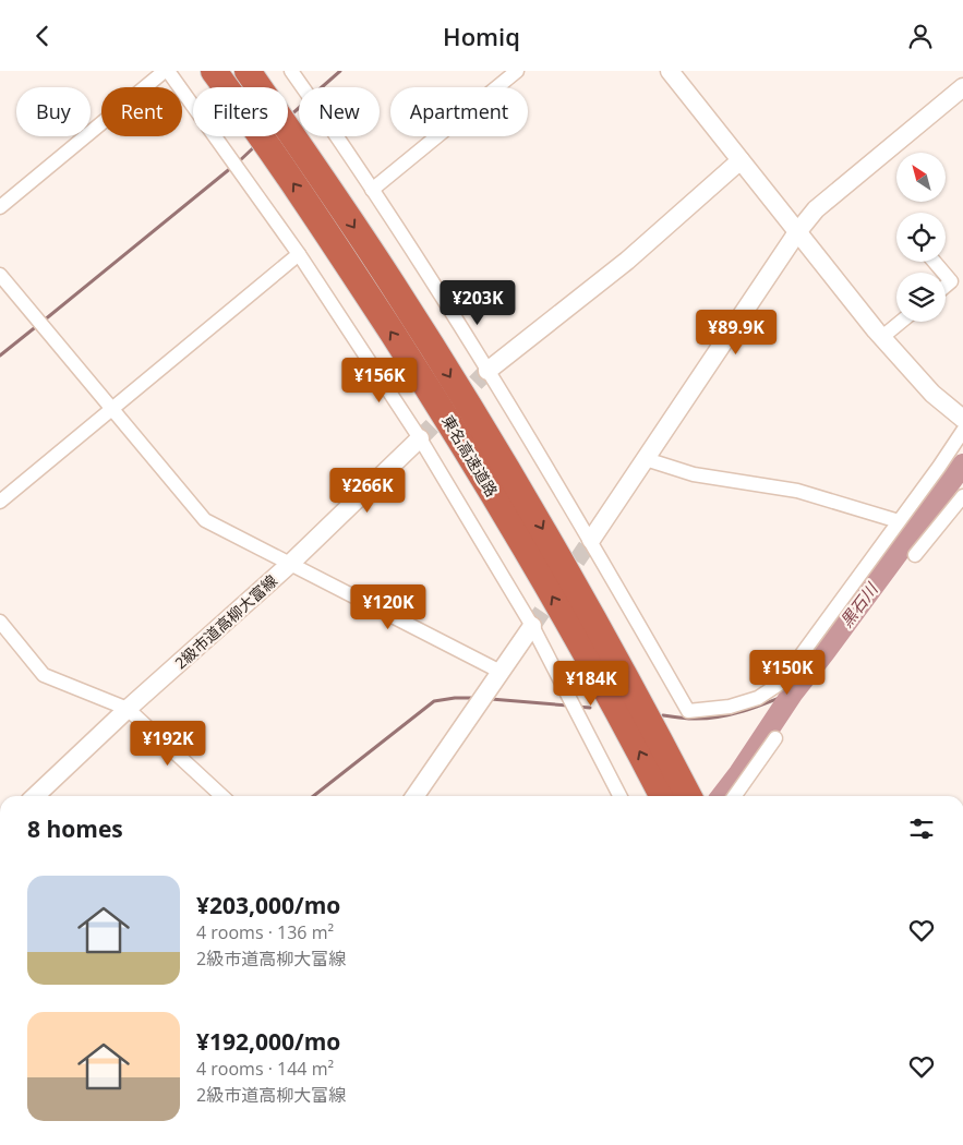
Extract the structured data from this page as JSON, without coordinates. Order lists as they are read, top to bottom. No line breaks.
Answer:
{"streets":{"highway":["東名高速道路"],"street":["2級市道高柳大富線"]},"water":["黒石川"],"north":"top left","page":{"header":"Homiq","chip":["Buy","Rent","Filters","New","Apartment"],"price":["¥203K","¥89.9K","¥156K","¥266K","¥120K","¥150K","¥184K","¥192K"],"heading":"8 homes","list":[{"name":"¥203,000/mo","note":"4 rooms · 136 m² · 2級市道高柳大富線"},{"name":"¥192,000/mo","note":"4 rooms · 144 m² · 2級市道高柳大富線"}]}}
